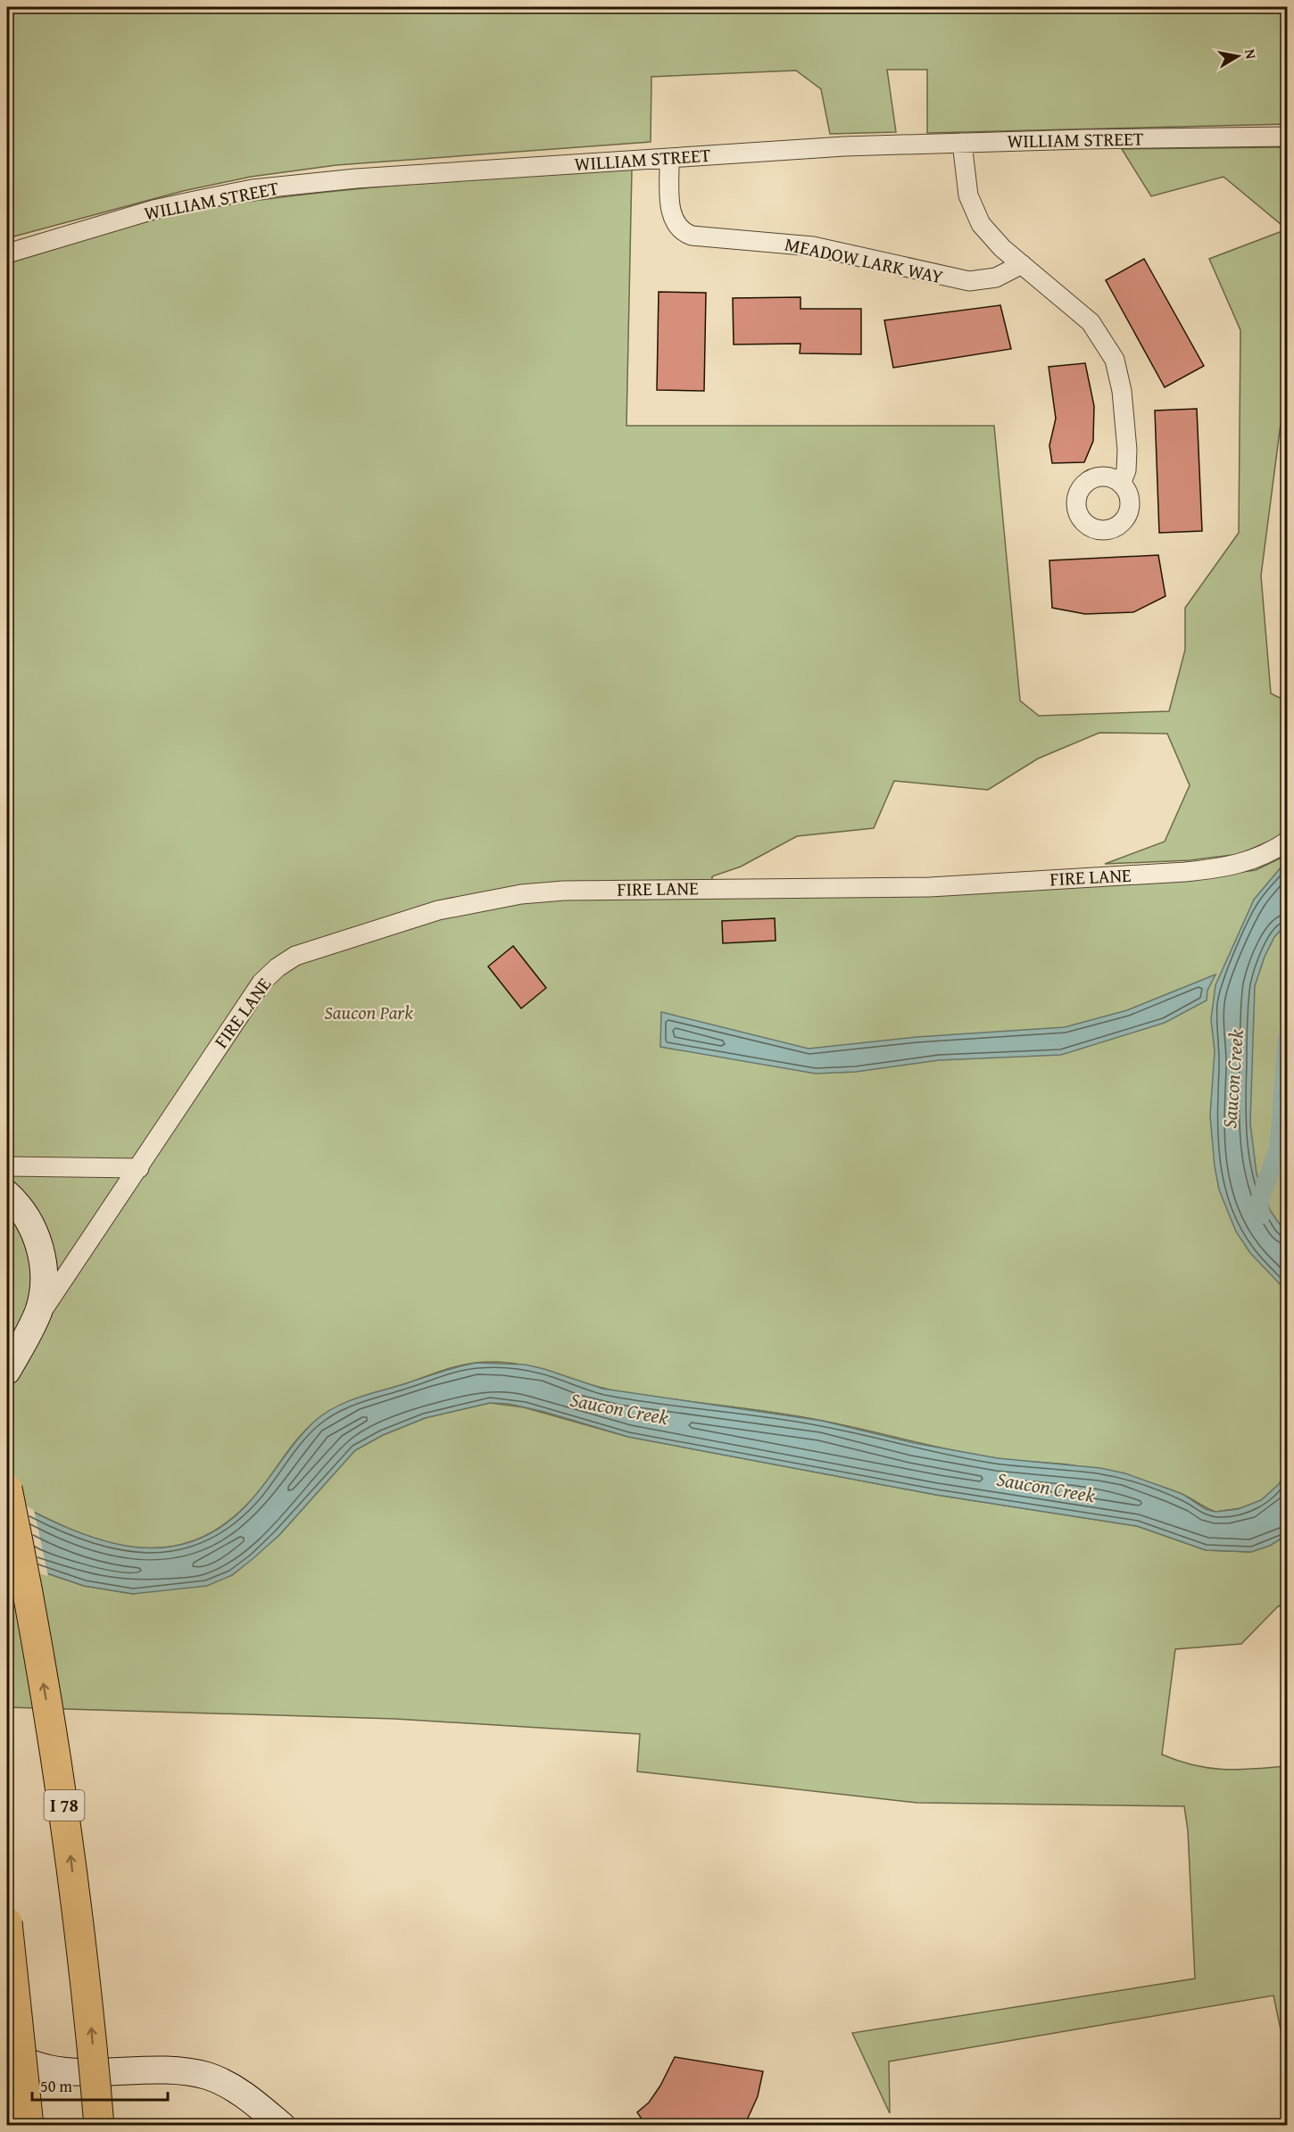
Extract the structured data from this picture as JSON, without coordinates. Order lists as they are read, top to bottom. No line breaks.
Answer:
{"streets":{"highway":["I 78"],"street":["WILLIAM STREET","MEADOW LARK WAY","FIRE LANE"]},"crossings":[["WILLIAM STREET","MEADOW LARK WAY"]],"water":["Saucon Creek"],"parks":["Saucon Park"],"scale_bar":"50 m","north":"right"}
